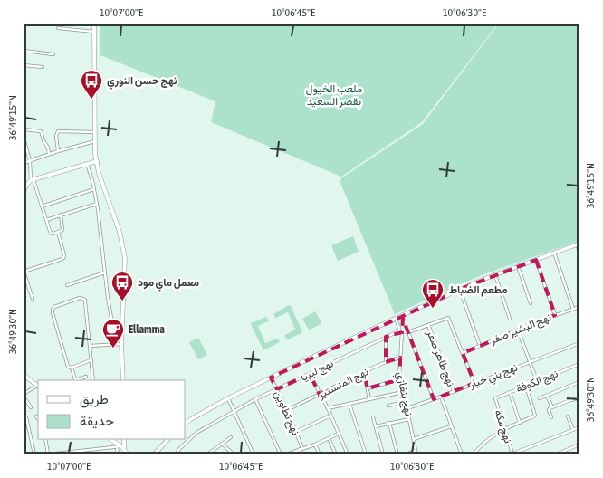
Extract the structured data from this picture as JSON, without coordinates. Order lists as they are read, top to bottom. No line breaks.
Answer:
{"streets":{"street":["نهج البشير صفر","نهج طاهر صفر","نهج ليبيا","نهج بني خيار","نهج الكوفة","نهج المنستير","نهج بنغازي","نهج تطاوين","نهج مكة"]},"crossings":[["نهج طاهر صفر","نهج بني خيار"],["نهج ليبيا","نهج بنغازي"],["نهج ليبيا","نهج تطاوين"],["نهج بني خيار","نهج بنغازي"],["نهج الكوفة","نهج مكة"],["نهج المنستير","نهج بنغازي"],["نهج المنستير","نهج تطاوين"]],"parks":["ملعب الخيول بقصر السعيد"],"places":{"bus stop":["نهج حسن النوري","معمل ماي مود","مطعم الضباط"],"cafe":["Ellamma"]},"legend":["طريق","حديقة"],"coordinates":["10°07'00\"E","10°06'45\"E","10°06'30\"E","36°49'15\"N","36°49'30\"N"]}
